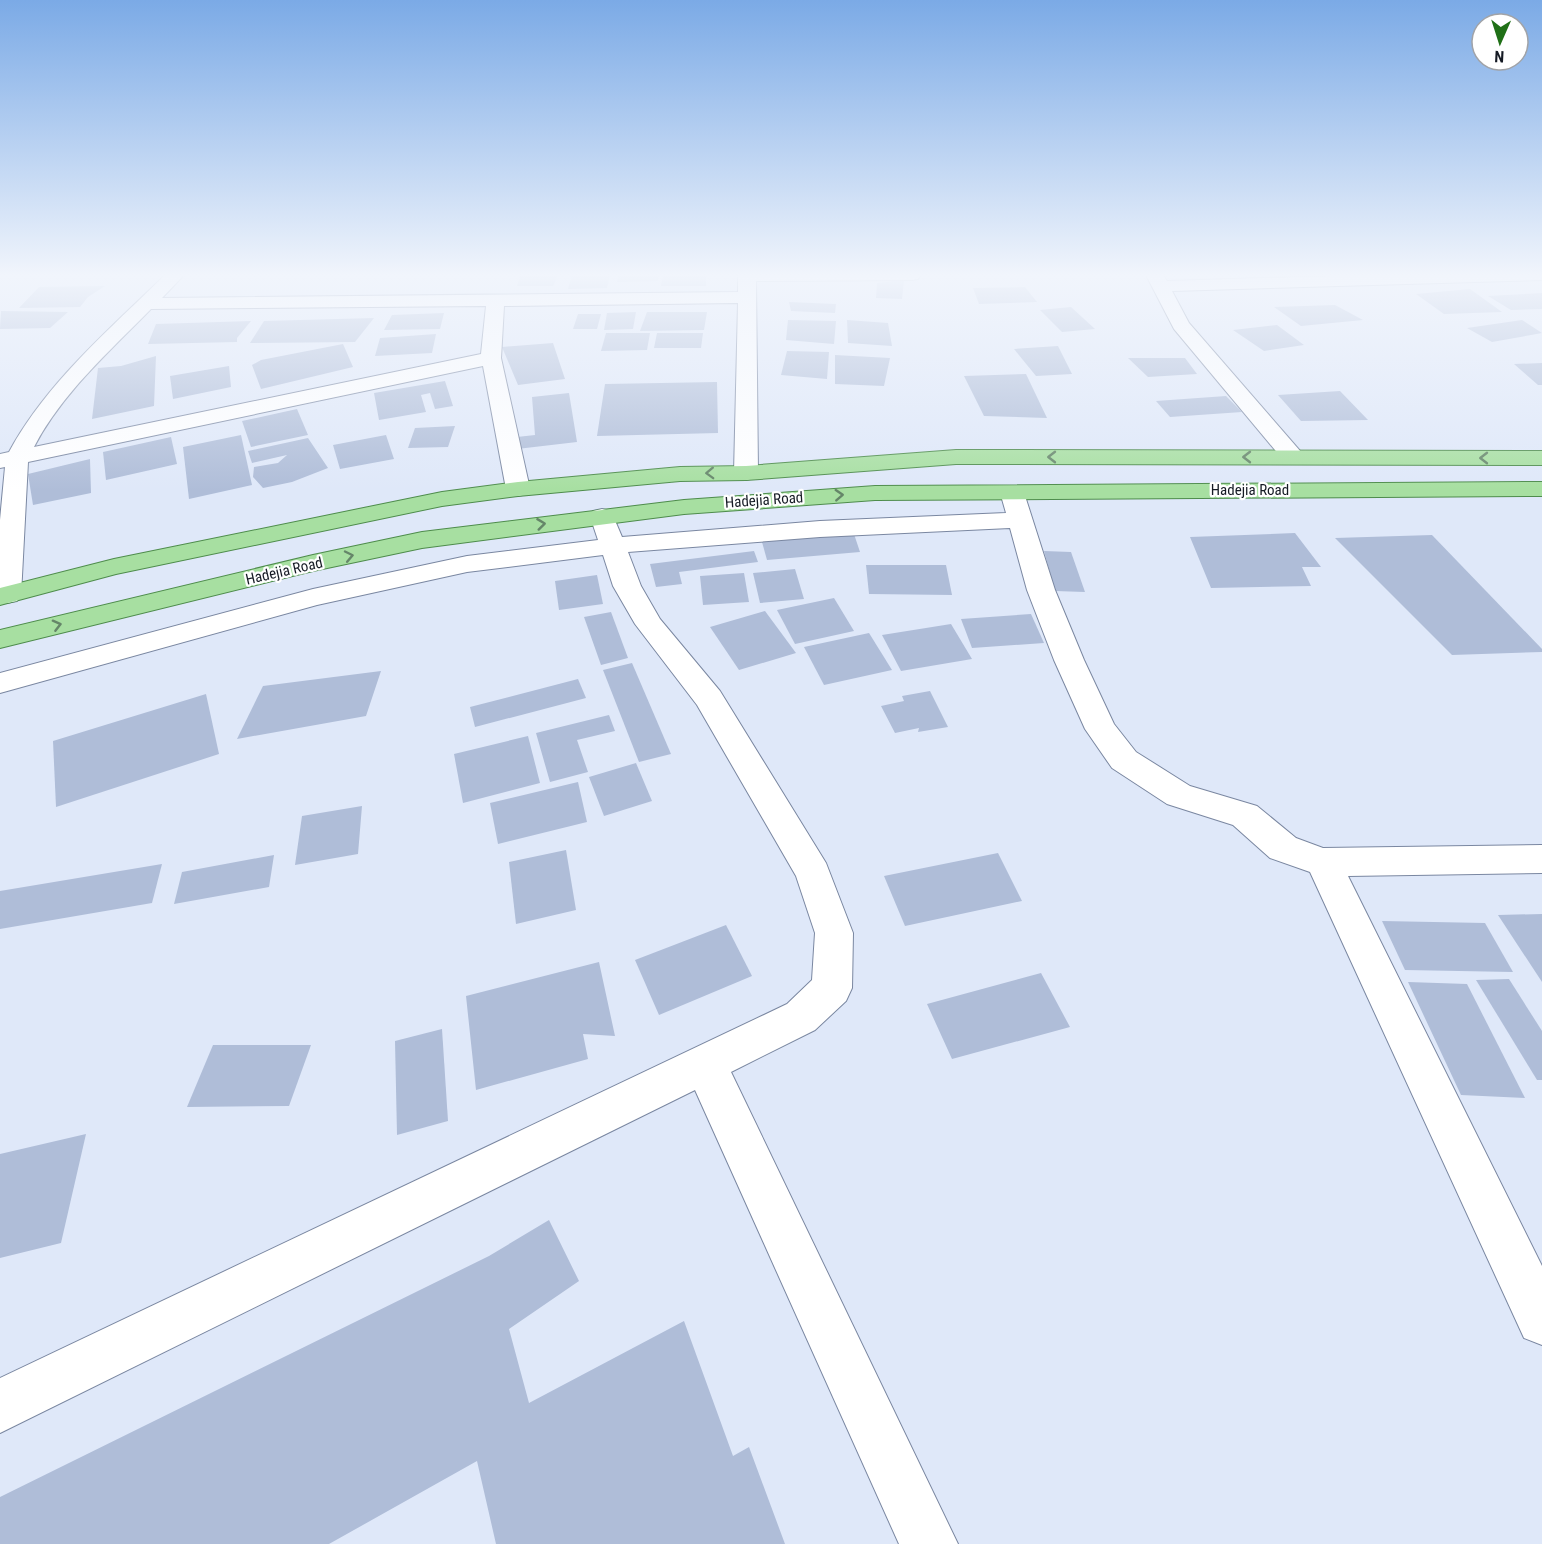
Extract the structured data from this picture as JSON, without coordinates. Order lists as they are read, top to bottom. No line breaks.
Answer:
{"streets":{"main road":["Hadejia Road"]},"north":"bottom"}
